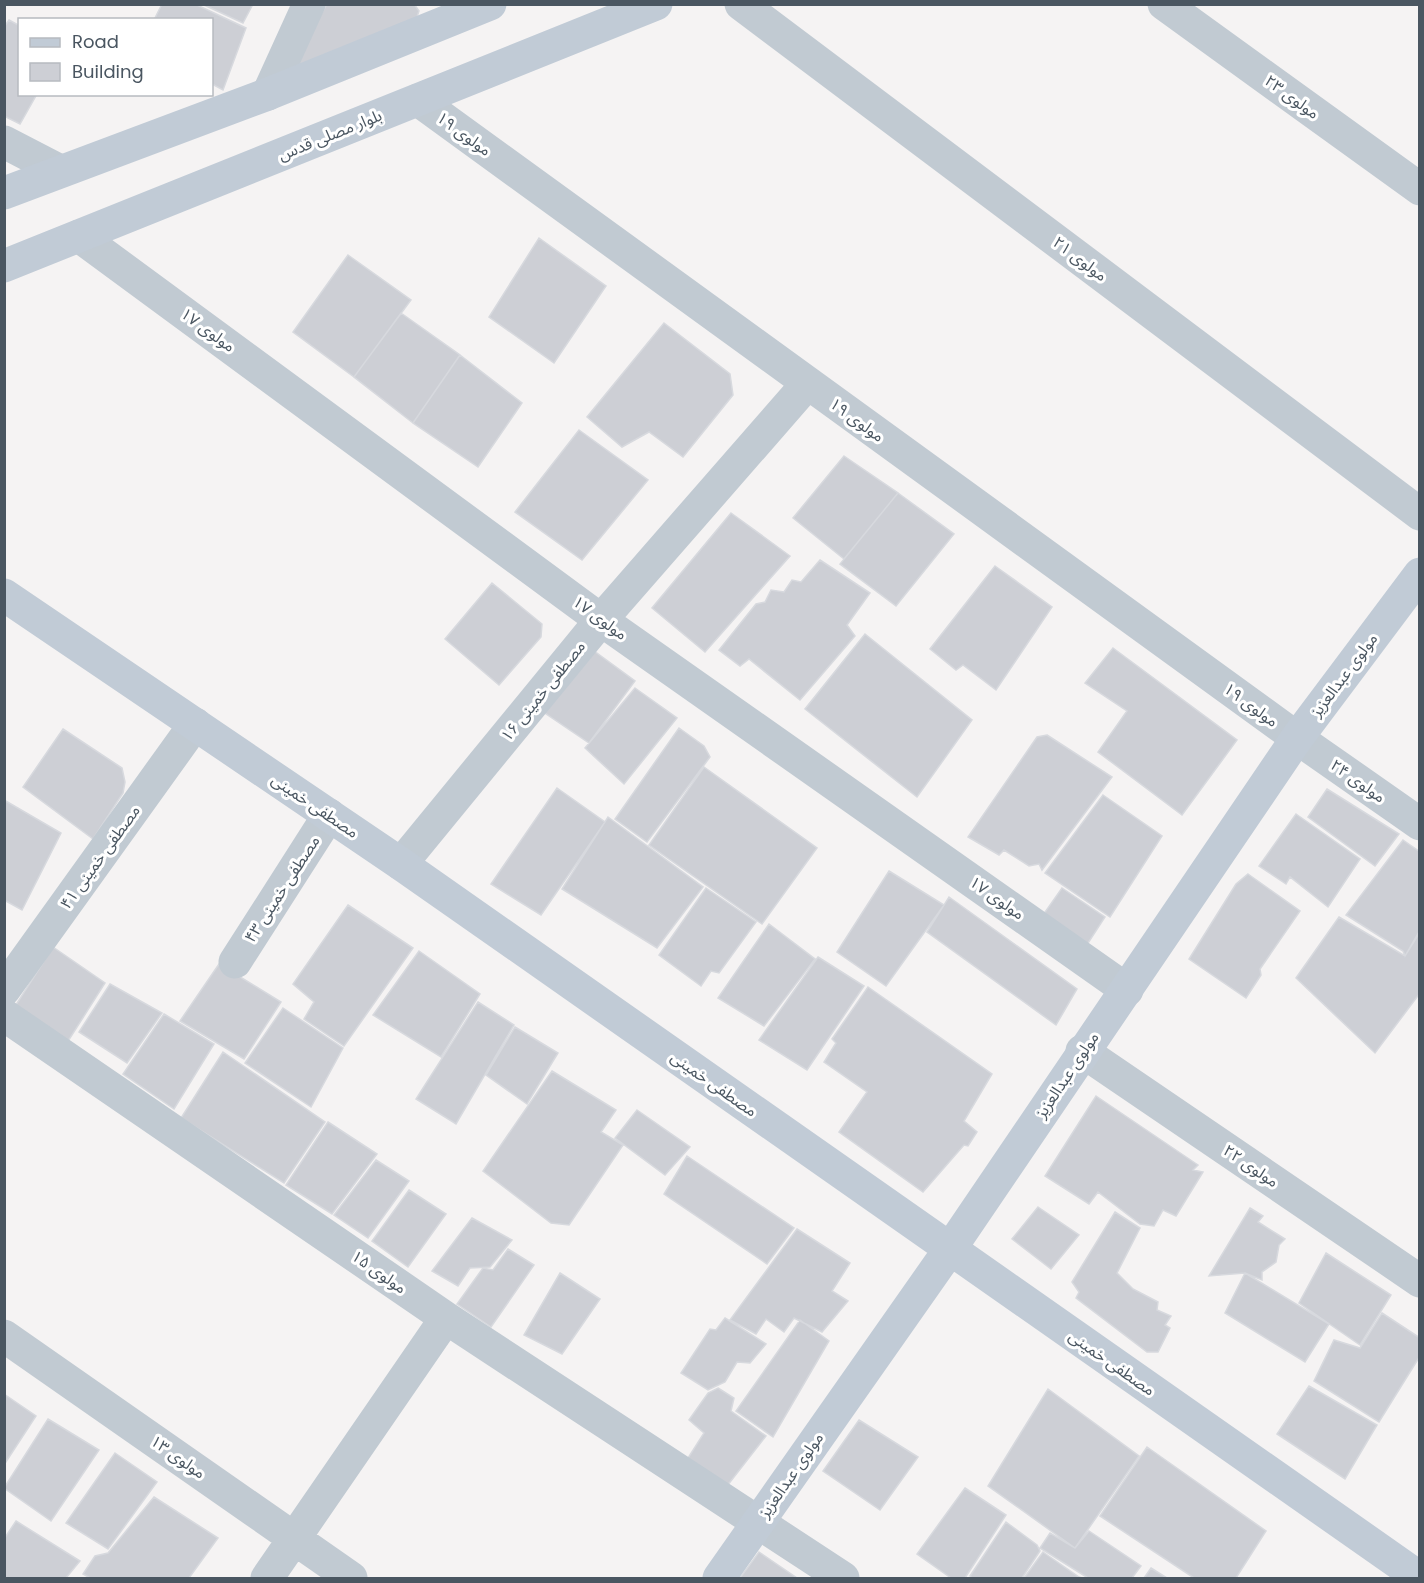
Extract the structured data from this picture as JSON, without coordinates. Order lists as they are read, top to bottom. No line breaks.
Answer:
{"streets":{"main road":["بلوار مصلی قدس","مولوی عبدالعزیز","مصطفی خمینی"],"street":["مولوی ۲۳","مولوی ۱۹","مولوی ۲۱","مولوی ۱۷","مصطفی خمینی ۱۶","مولوی ۲۴","مصطفی خمینی ۴۱","مصطفی خمینی ۴۳","مولوی ۲۲","مولوی ۱۵","مولوی ۱۳"]},"crossings":[["مولوی ۱۹","بلوار مصلی قدس"],["مولوی ۱۹","مولوی عبدالعزیز"],["مولوی ۱۹","مصطفی خمینی ۱۶"],["مولوی ۱۹","مولوی ۲۴"],["بلوار مصلی قدس","مولوی ۱۷"],["مولوی ۱۷","مولوی عبدالعزیز"],["مولوی ۱۷","مصطفی خمینی ۱۶"],["مولوی عبدالعزیز","مولوی ۲۴"],["مولوی عبدالعزیز","مصطفی خمینی"],["مولوی عبدالعزیز","مولوی ۲۲"],["مولوی عبدالعزیز","مولوی ۱۵"],["مصطفی خمینی ۱۶","مصطفی خمینی"],["مصطفی خمینی","مصطفی خمینی ۴۱"],["مصطفی خمینی","مصطفی خمینی ۴۳"]],"legend":["Road","Building"]}
